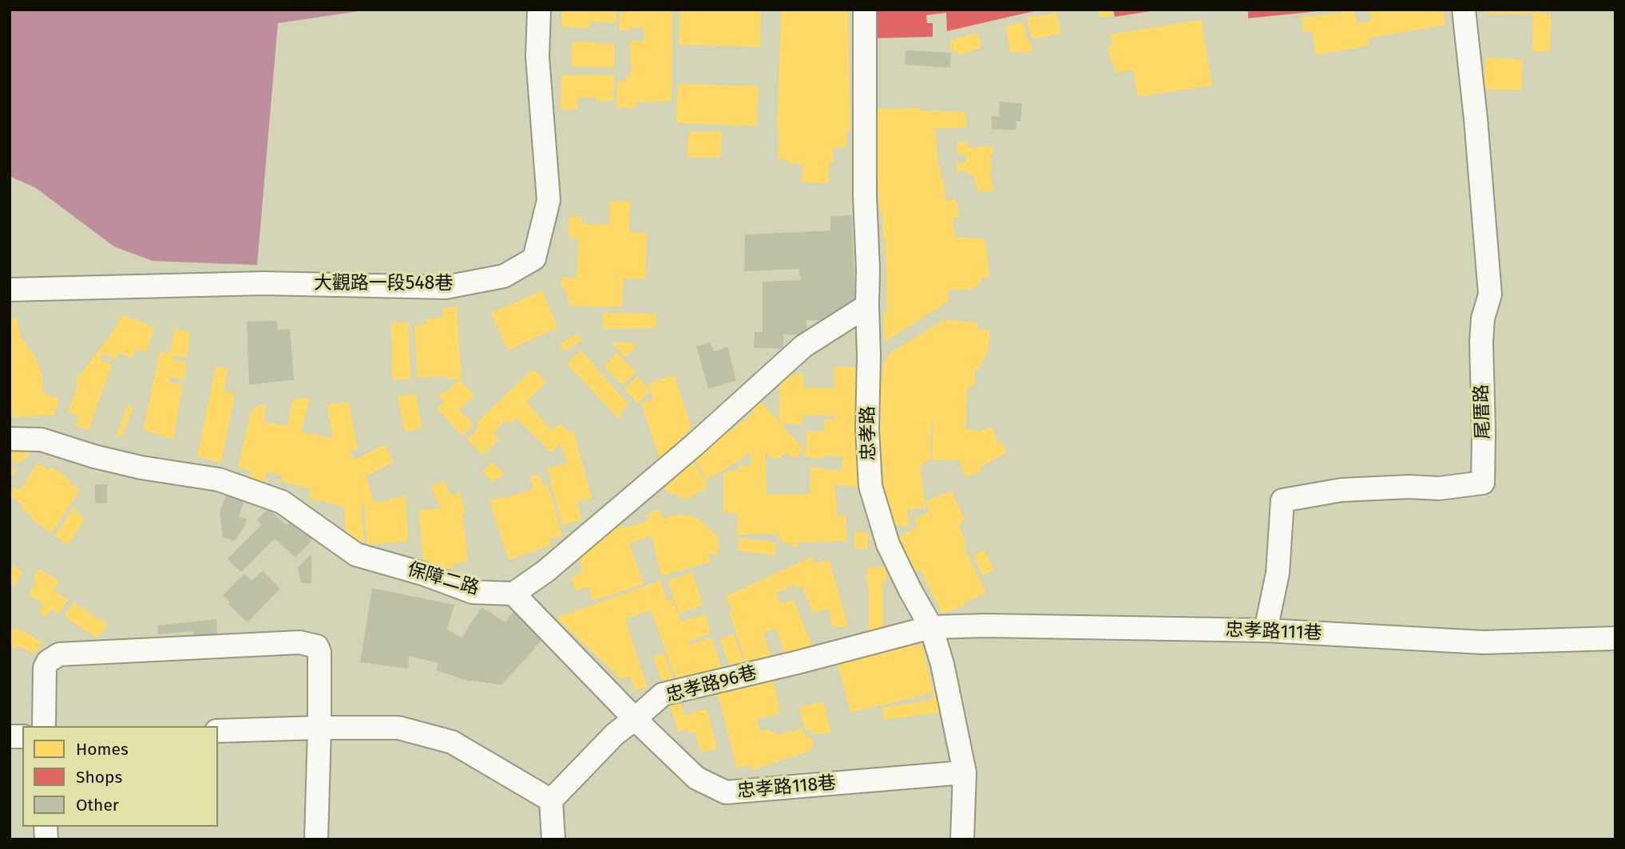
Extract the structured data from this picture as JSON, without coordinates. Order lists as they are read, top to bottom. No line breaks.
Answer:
{"streets":{"street":["大觀路一段548巷","尾厝路","忠孝路","保障二路","忠孝路111巷","忠孝路96巷","忠孝路118巷"]},"crossings":[["尾厝路","忠孝路111巷"],["忠孝路","忠孝路111巷"],["忠孝路","忠孝路96巷"],["忠孝路","忠孝路118巷"],["忠孝路111巷","忠孝路96巷"],["忠孝路96巷","忠孝路118巷"]],"legend":["Homes","Shops","Other"]}
